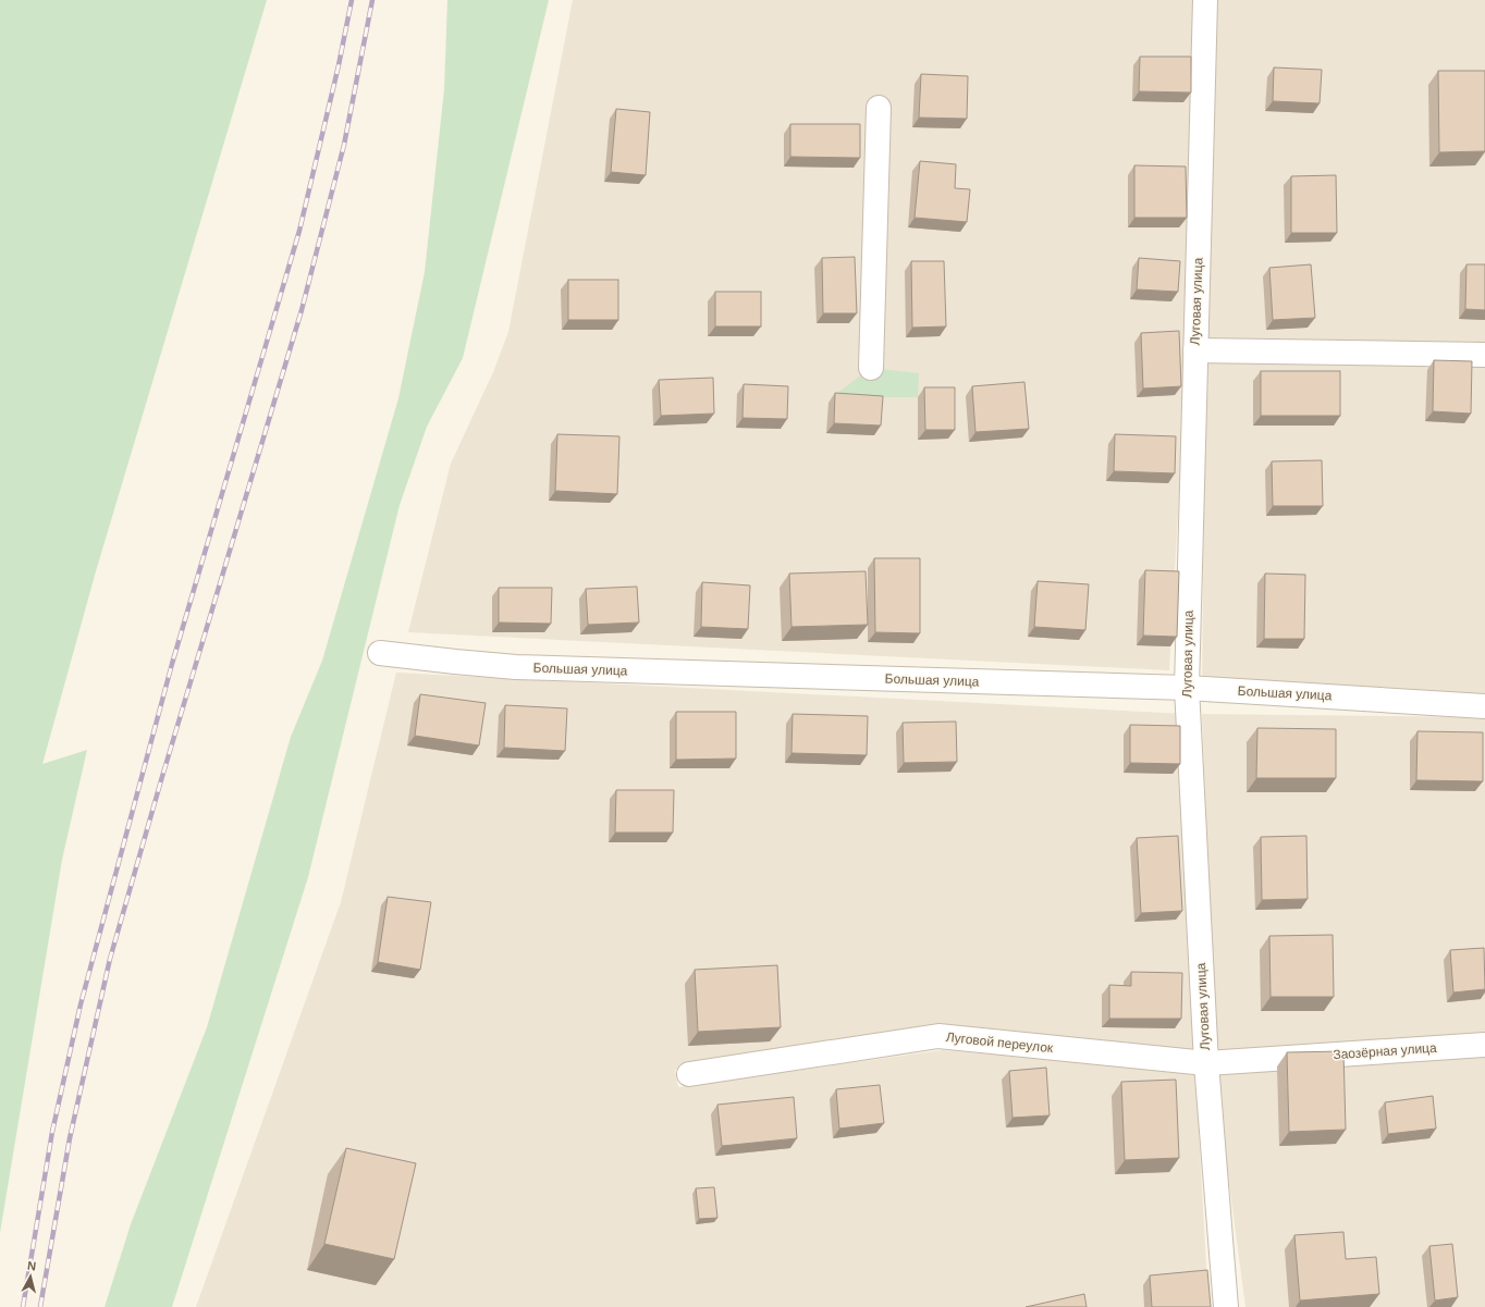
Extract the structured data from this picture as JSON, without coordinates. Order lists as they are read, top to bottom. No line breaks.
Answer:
{"streets":{"street":["Луговая улица","Большая улица","Луговой переулок","Заозёрная улица"]},"crossings":[["Луговая улица","Большая улица"],["Луговая улица","Луговой переулок"],["Луговая улица","Заозёрная улица"],["Луговой переулок","Заозёрная улица"]],"north":"top"}
